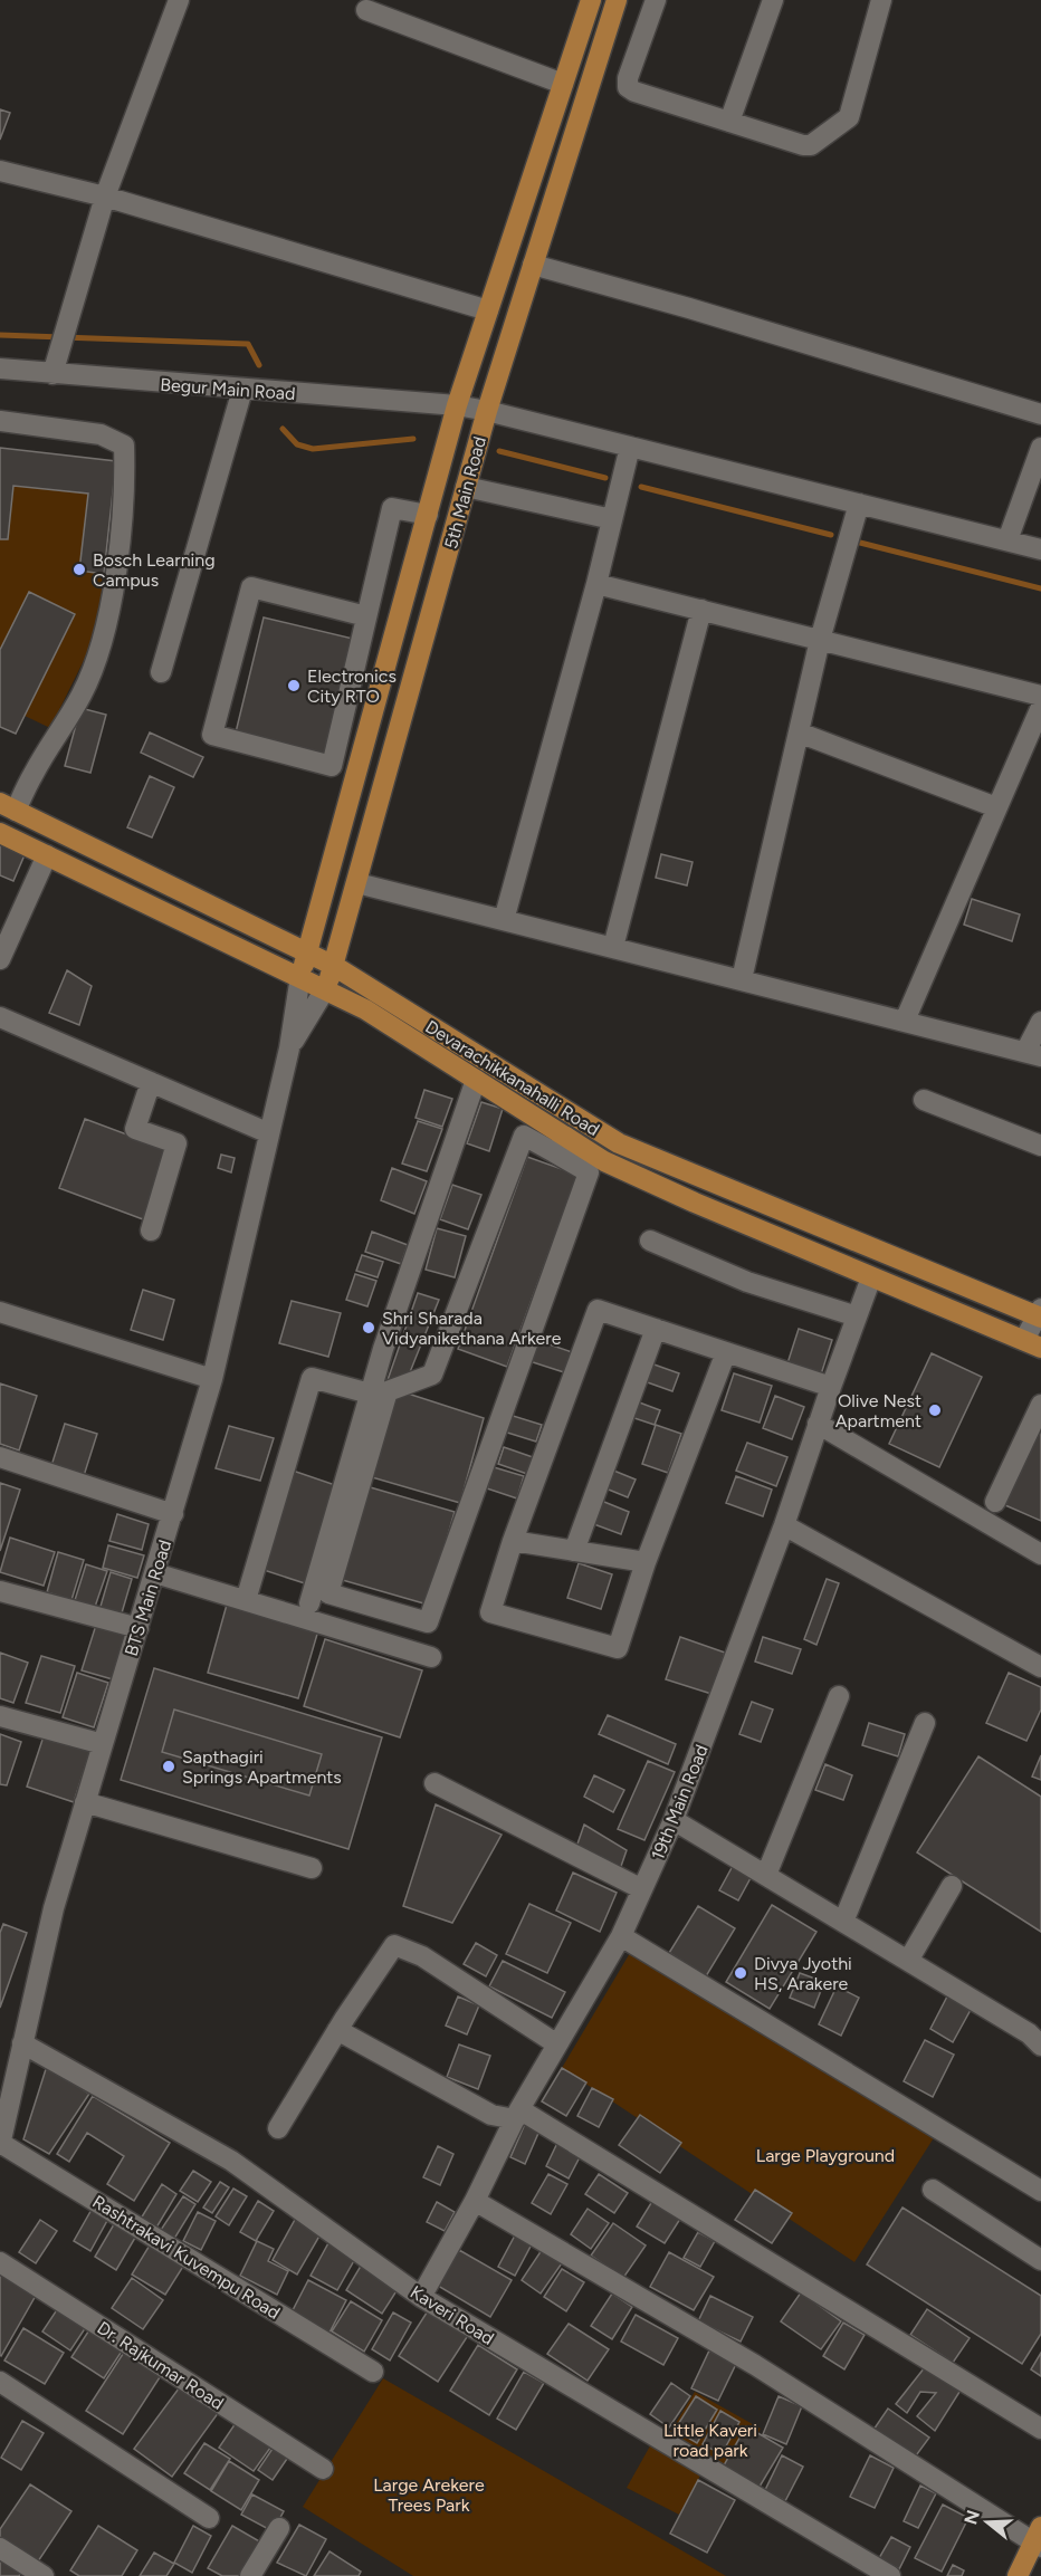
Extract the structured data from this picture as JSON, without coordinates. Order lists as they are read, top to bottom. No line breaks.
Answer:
{"streets":{"main road":["5th Main Road","Devarachikkanahalli Road"],"street":["Begur Main Road","BTS Main Road","19th Main Road","Rashtrakavi Kuvempu Road","Kaveri Road","Dr. Rajkumar Road"]},"crossings":[["Begur Main Road","5th Main Road"],["5th Main Road","Devarachikkanahalli Road"],["5th Main Road","BTS Main Road"],["Devarachikkanahalli Road","BTS Main Road"],["Devarachikkanahalli Road","19th Main Road"],["BTS Main Road","Rashtrakavi Kuvempu Road"],["BTS Main Road","Kaveri Road"],["19th Main Road","Kaveri Road"]],"parks":["Large Playground","Little Kaveri road park","Large Arekere Trees Park"],"places":["Bosch Learning Campus","Electronics City RTO","Shri Sharada Vidyanikethana Arkere","Olive Nest Apartment","Sapthagiri Springs Apartments","Divya Jyothi HS, Arakere"],"north":"left"}
